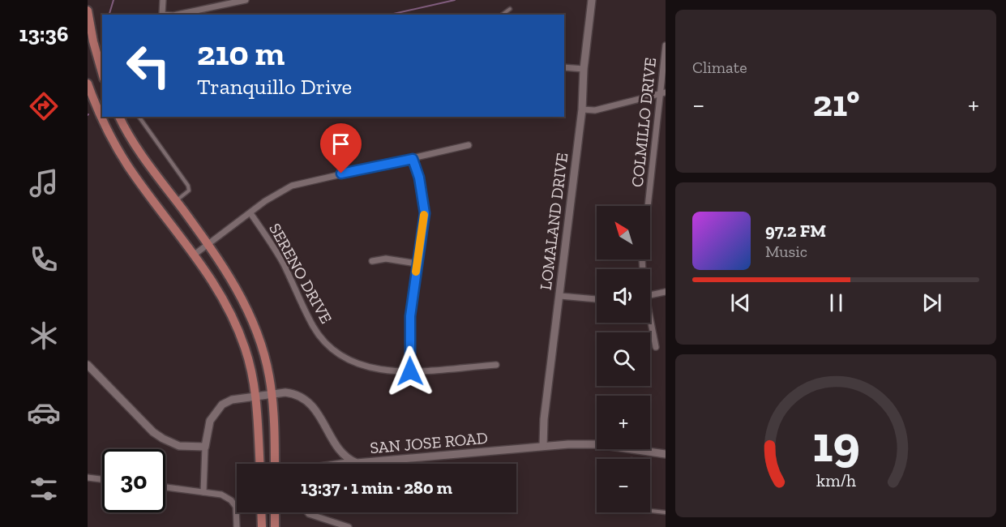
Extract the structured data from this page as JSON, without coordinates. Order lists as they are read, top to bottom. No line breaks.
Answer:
{"streets":{"street":["COLMILLO DRIVE","LOMALAND DRIVE","SERENO DRIVE","SAN JOSE ROAD"]},"crossings":[["LOMALAND DRIVE","SAN JOSE ROAD"]],"north":"top left","page":{"tabs":"13:36","tile":"Climate","turn":["210 m","Tranquillo Drive"],"heat":["−","21°","+"],"map_buttons":["+","−"],"song":["97.2 FM","Music"],"limit":"30","trip":"13:37 · 1 min · 280 m","gauge":["19","km/h"]}}
